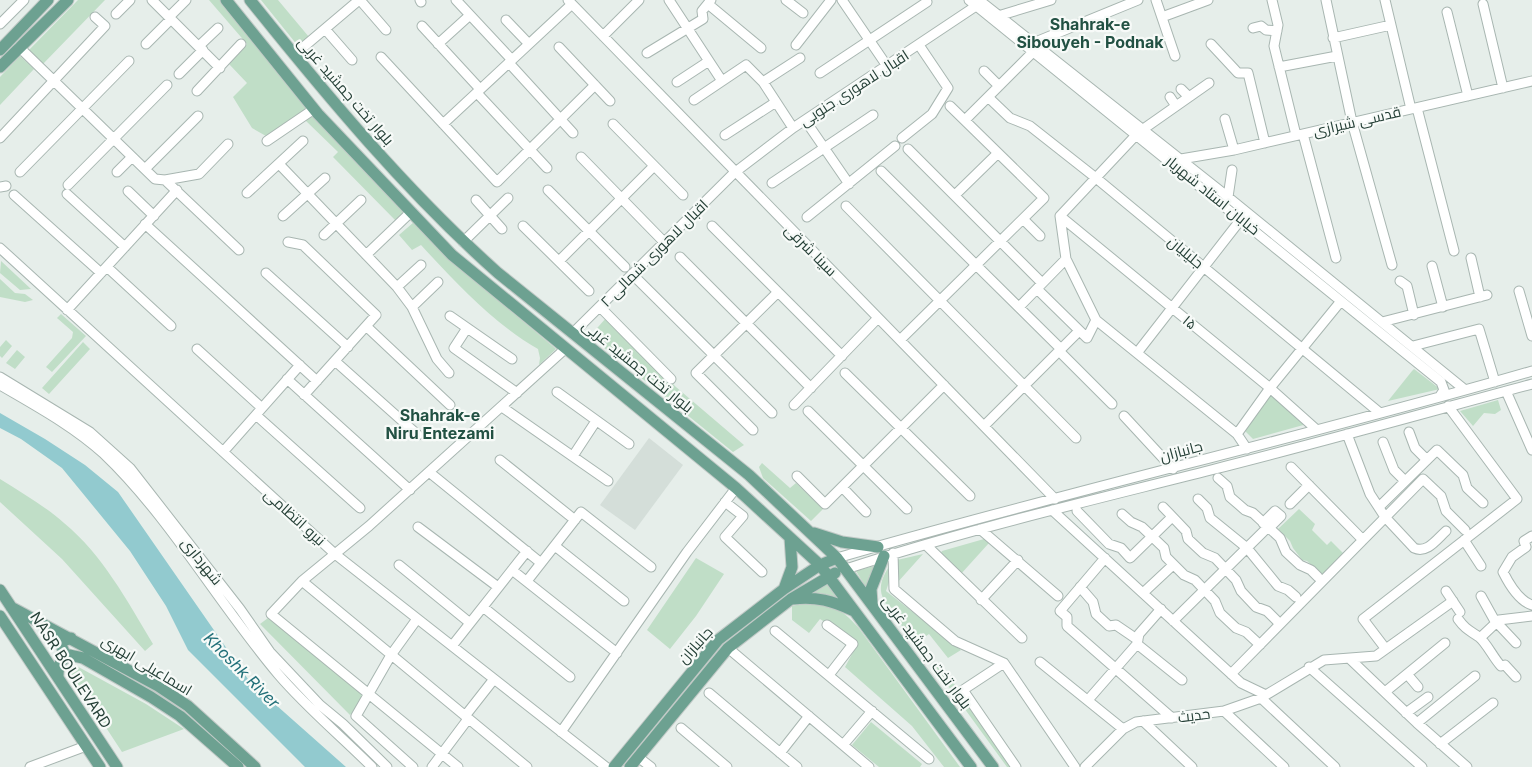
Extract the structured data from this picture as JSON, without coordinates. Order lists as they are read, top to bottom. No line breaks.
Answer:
{"streets":{"main road":["بلوار تخت جمشید غربی","جانبازان","اسماعیلی ابهری","NASR BOULEVARD"],"street":["اقبال لاهوری جنوبی","قدسی شیرازی","خیابان استاد شهریار","سینا شرقی","جلیلیان","اقبال لاهوری شمالی ۲","۱۵","نیرو انتظامی","شهرداری","حدیث"]},"crossings":[["اقبال لاهوری جنوبی","خیابان استاد شهریار"],["اقبال لاهوری جنوبی","سینا شرقی"],["اقبال لاهوری جنوبی","اقبال لاهوری شمالی ۲"],["بلوار تخت جمشید غربی","اقبال لاهوری شمالی ۲"],["بلوار تخت جمشید غربی","جانبازان"],["قدسی شیرازی","خیابان استاد شهریار"],["خیابان استاد شهریار","جانبازان"],["سینا شرقی","اقبال لاهوری شمالی ۲"],["سینا شرقی","جانبازان"],["جلیلیان","جانبازان"],["۱۵","جانبازان"],["اسماعیلی ابهری","NASR BOULEVARD"]],"districts":["Shahrak-e Sibouyeh - Podnak","Shahrak-e Niru Entezami"],"water":["Khoshk River"]}
